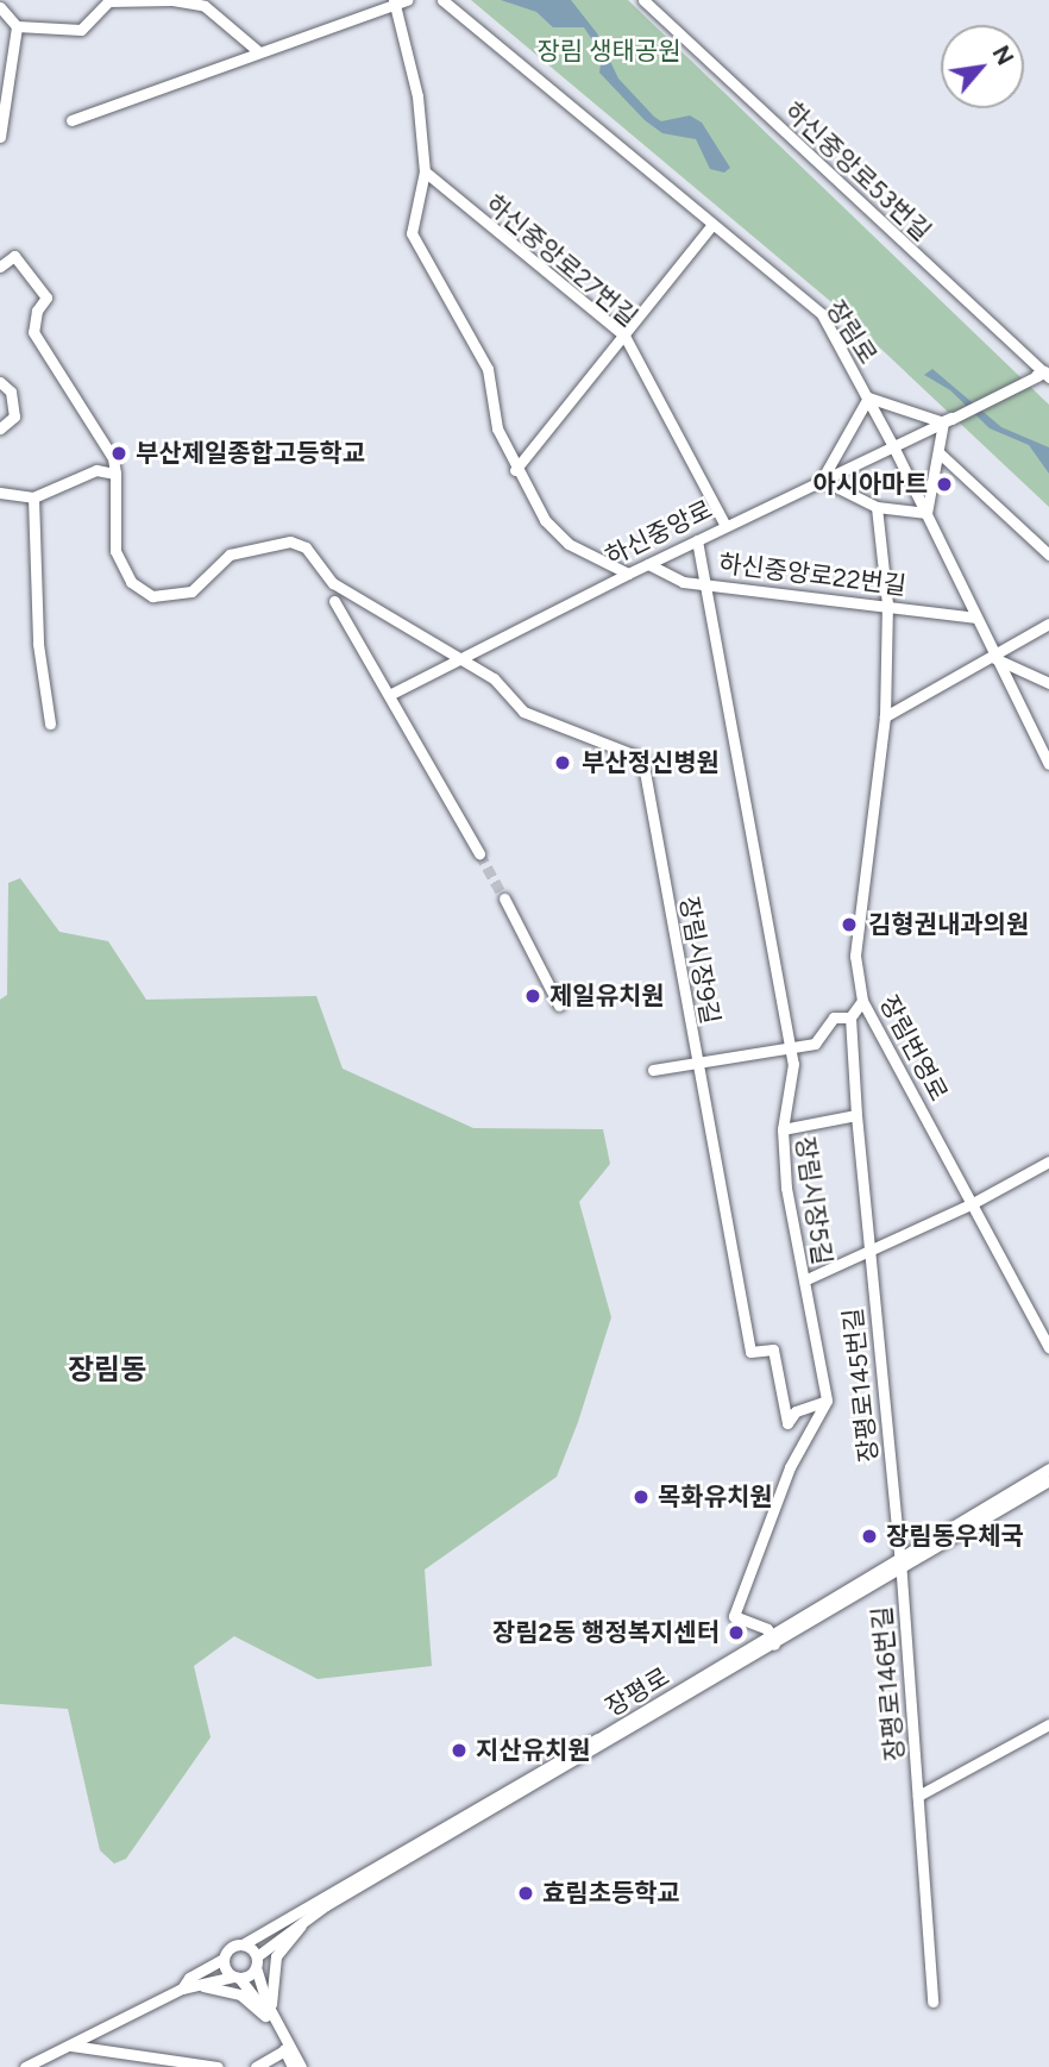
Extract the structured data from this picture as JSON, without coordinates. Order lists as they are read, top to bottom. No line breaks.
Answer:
{"streets":{"street":["하신중앙로53번길","하신중앙로27번길","장림로","하신중앙로","하신중앙로22번길","장림시장9길","장림번영로","장림시장5길","장평로145번길","장평로146번길","장평로"]},"crossings":[["하신중앙로53번길","하신중앙로"],["하신중앙로27번길","하신중앙로"],["장림로","하신중앙로"],["장림로","하신중앙로22번길"],["하신중앙로","하신중앙로22번길"],["하신중앙로","장림시장9길"],["하신중앙로","장림시장5길"],["하신중앙로22번길","장림번영로"],["하신중앙로22번길","장림시장5길"],["장림시장9길","장림시장5길"],["장평로145번길","장평로146번길"],["장평로145번길","장평로"],["장평로146번길","장평로"]],"districts":["장림동"],"parks":["장림 생태공원"],"places":["부산제일종합고등학교","아시아마트","부산정신병원","김형권내과의원","제일유치원","목화유치원","장림동우체국","장림2동 행정복지센터","지산유치원","효림초등학교"],"north":"top right"}
